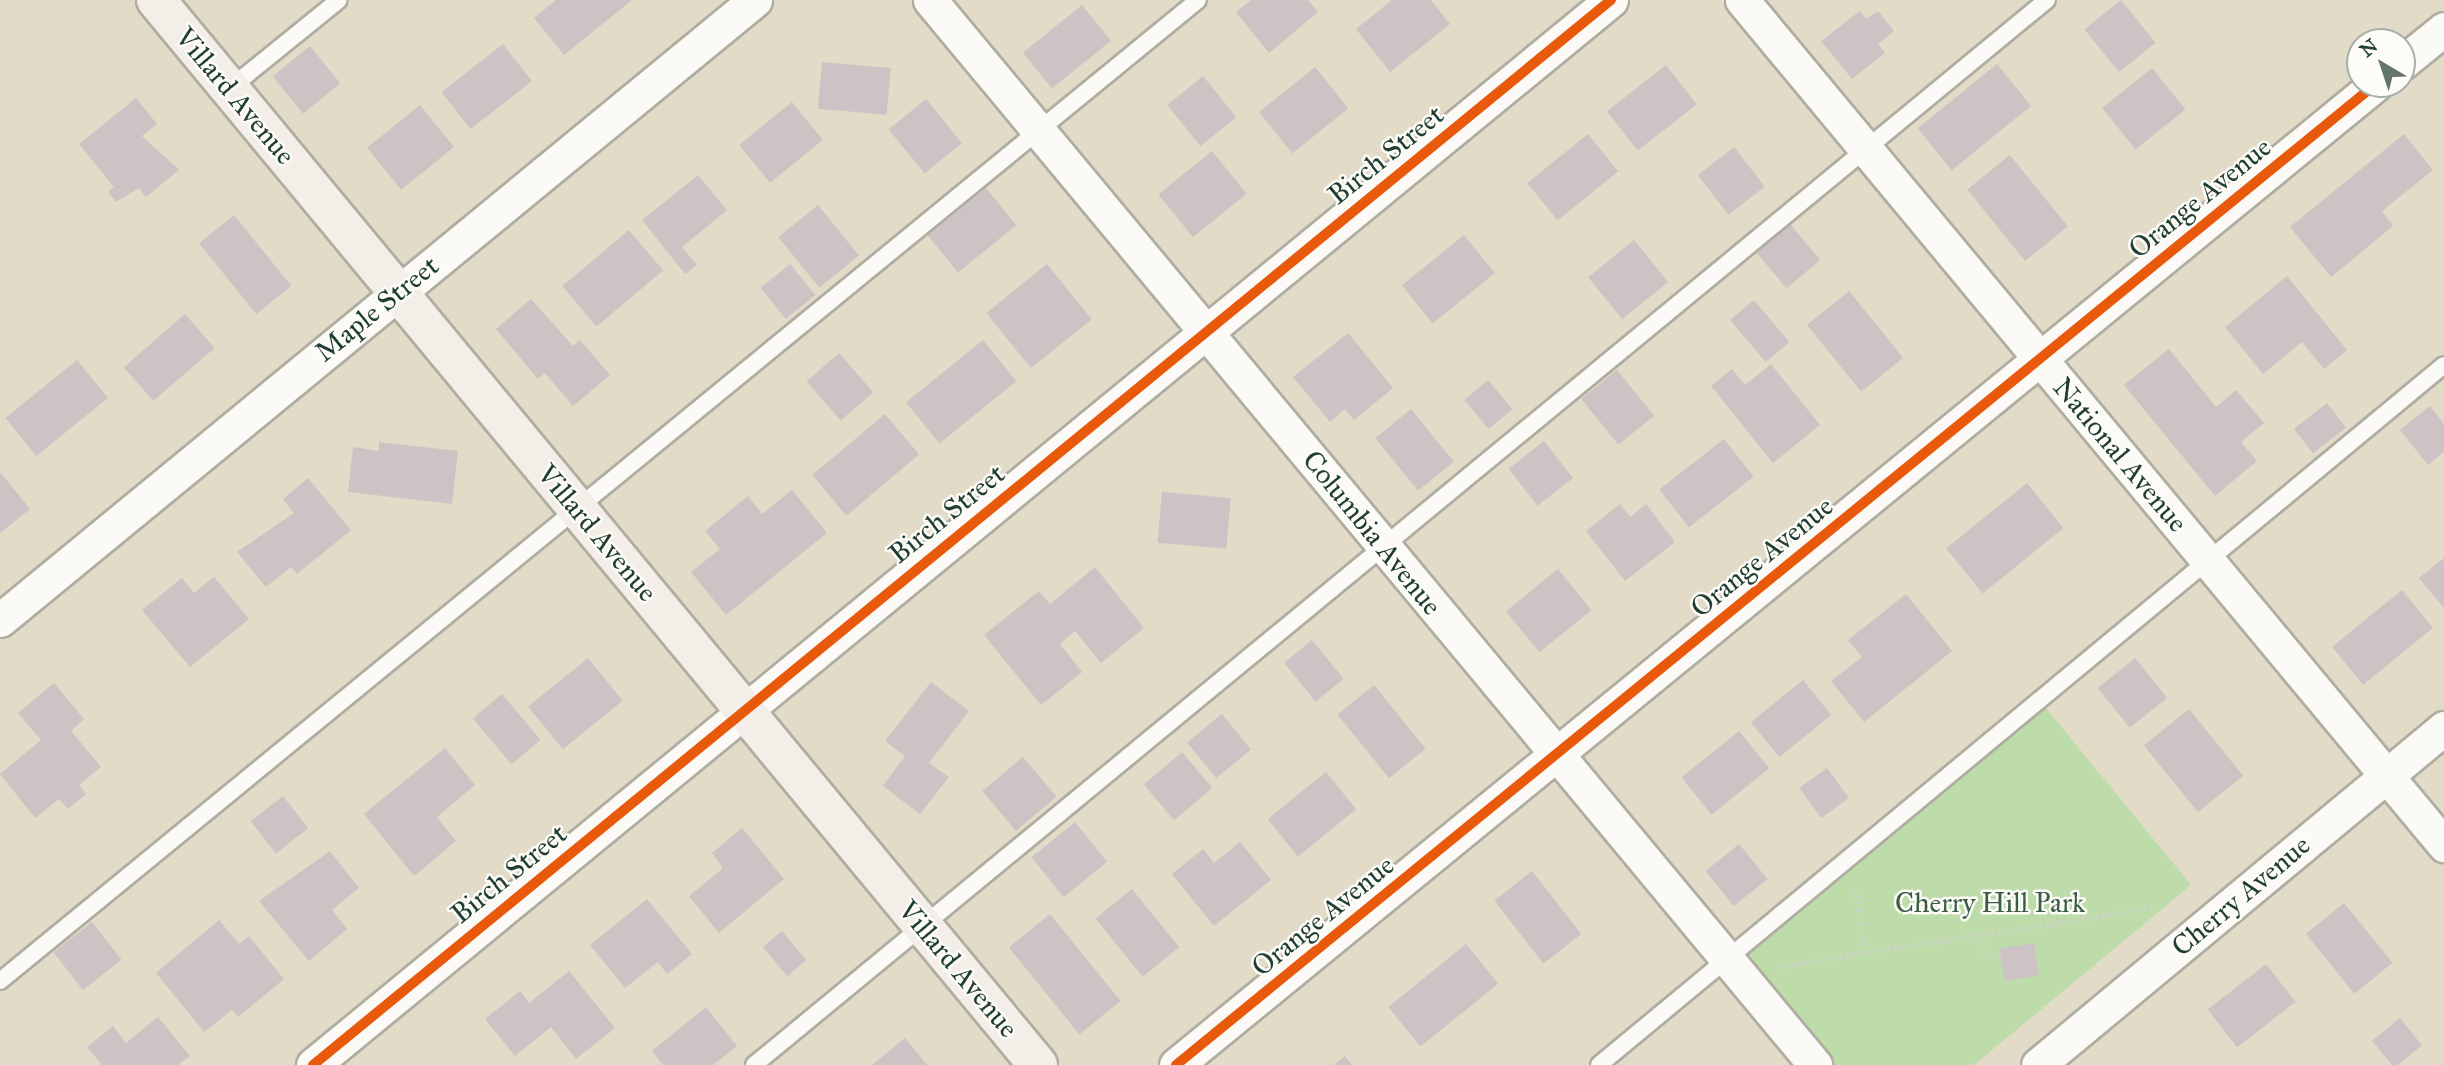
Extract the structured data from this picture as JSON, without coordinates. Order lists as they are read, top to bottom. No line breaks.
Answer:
{"streets":{"street":["Villard Avenue","Birch Street","Orange Avenue","Maple Street","National Avenue","Columbia Avenue","Cherry Avenue"]},"crossings":[["Villard Avenue","Birch Street"],["Villard Avenue","Maple Street"],["Birch Street","Columbia Avenue"],["Orange Avenue","National Avenue"],["Orange Avenue","Columbia Avenue"],["National Avenue","Cherry Avenue"]],"parks":["Cherry Hill Park"],"north":"top left"}
